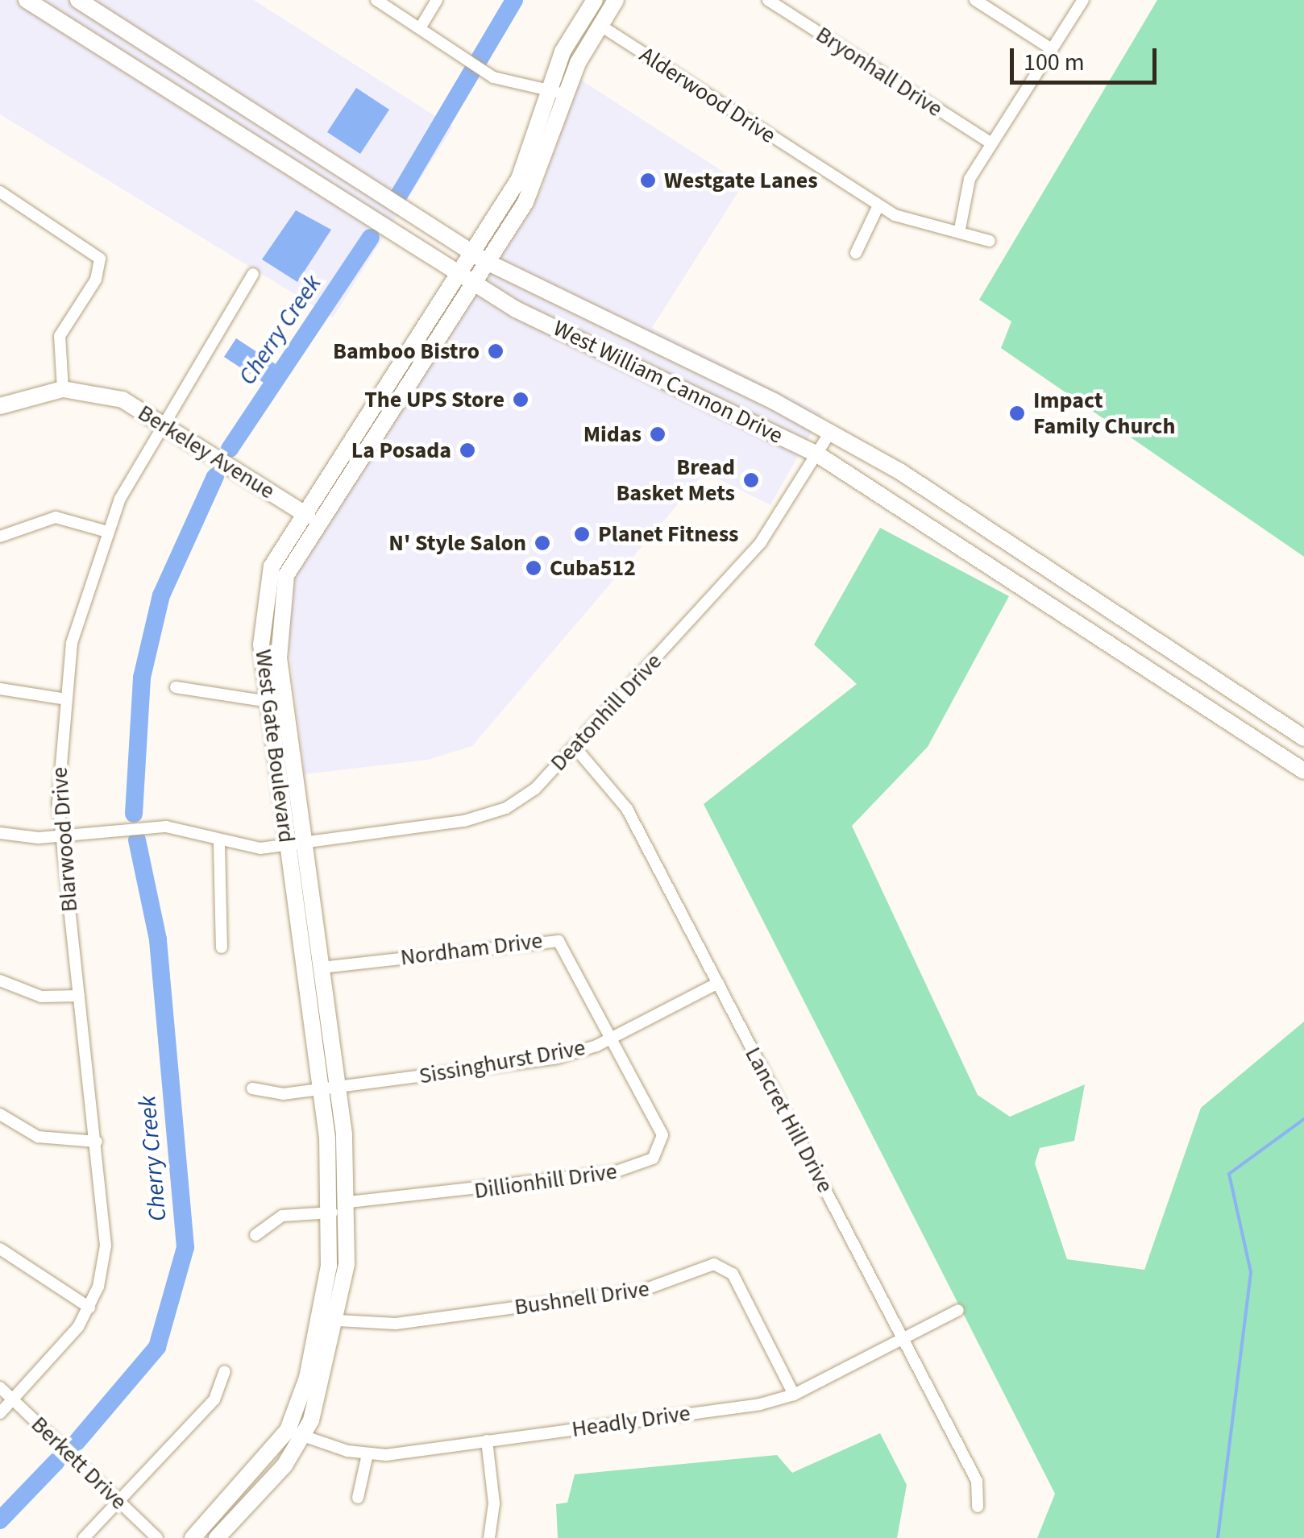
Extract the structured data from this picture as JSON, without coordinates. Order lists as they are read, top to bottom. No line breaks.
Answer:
{"streets":{"main road":["West William Cannon Drive","Berkeley Avenue","West Gate Boulevard"],"street":["Bryonhall Drive","Alderwood Drive","Deatonhill Drive","Blarwood Drive","Nordham Drive","Sissinghurst Drive","Lancret Hill Drive","Dillionhill Drive","Bushnell Drive","Headly Drive","Berkett Drive"]},"crossings":[["Alderwood Drive","West Gate Boulevard"],["West William Cannon Drive","Deatonhill Drive"],["West William Cannon Drive","West Gate Boulevard"],["Berkeley Avenue","West Gate Boulevard"],["Berkeley Avenue","Blarwood Drive"],["Deatonhill Drive","West Gate Boulevard"],["Deatonhill Drive","Blarwood Drive"],["Deatonhill Drive","Lancret Hill Drive"],["West Gate Boulevard","Nordham Drive"],["West Gate Boulevard","Sissinghurst Drive"],["West Gate Boulevard","Dillionhill Drive"],["West Gate Boulevard","Bushnell Drive"],["West Gate Boulevard","Headly Drive"],["Blarwood Drive","Berkett Drive"],["Nordham Drive","Sissinghurst Drive"],["Nordham Drive","Dillionhill Drive"],["Sissinghurst Drive","Lancret Hill Drive"],["Sissinghurst Drive","Dillionhill Drive"],["Lancret Hill Drive","Headly Drive"],["Bushnell Drive","Headly Drive"]],"water":["Cherry Creek"],"places":["Westgate Lanes","Bamboo Bistro","The UPS Store","Impact Family Church","Midas","La Posada","Bread Basket Mets","Planet Fitness","N' Style Salon","Cuba512"],"scale_bar":"100 m"}
